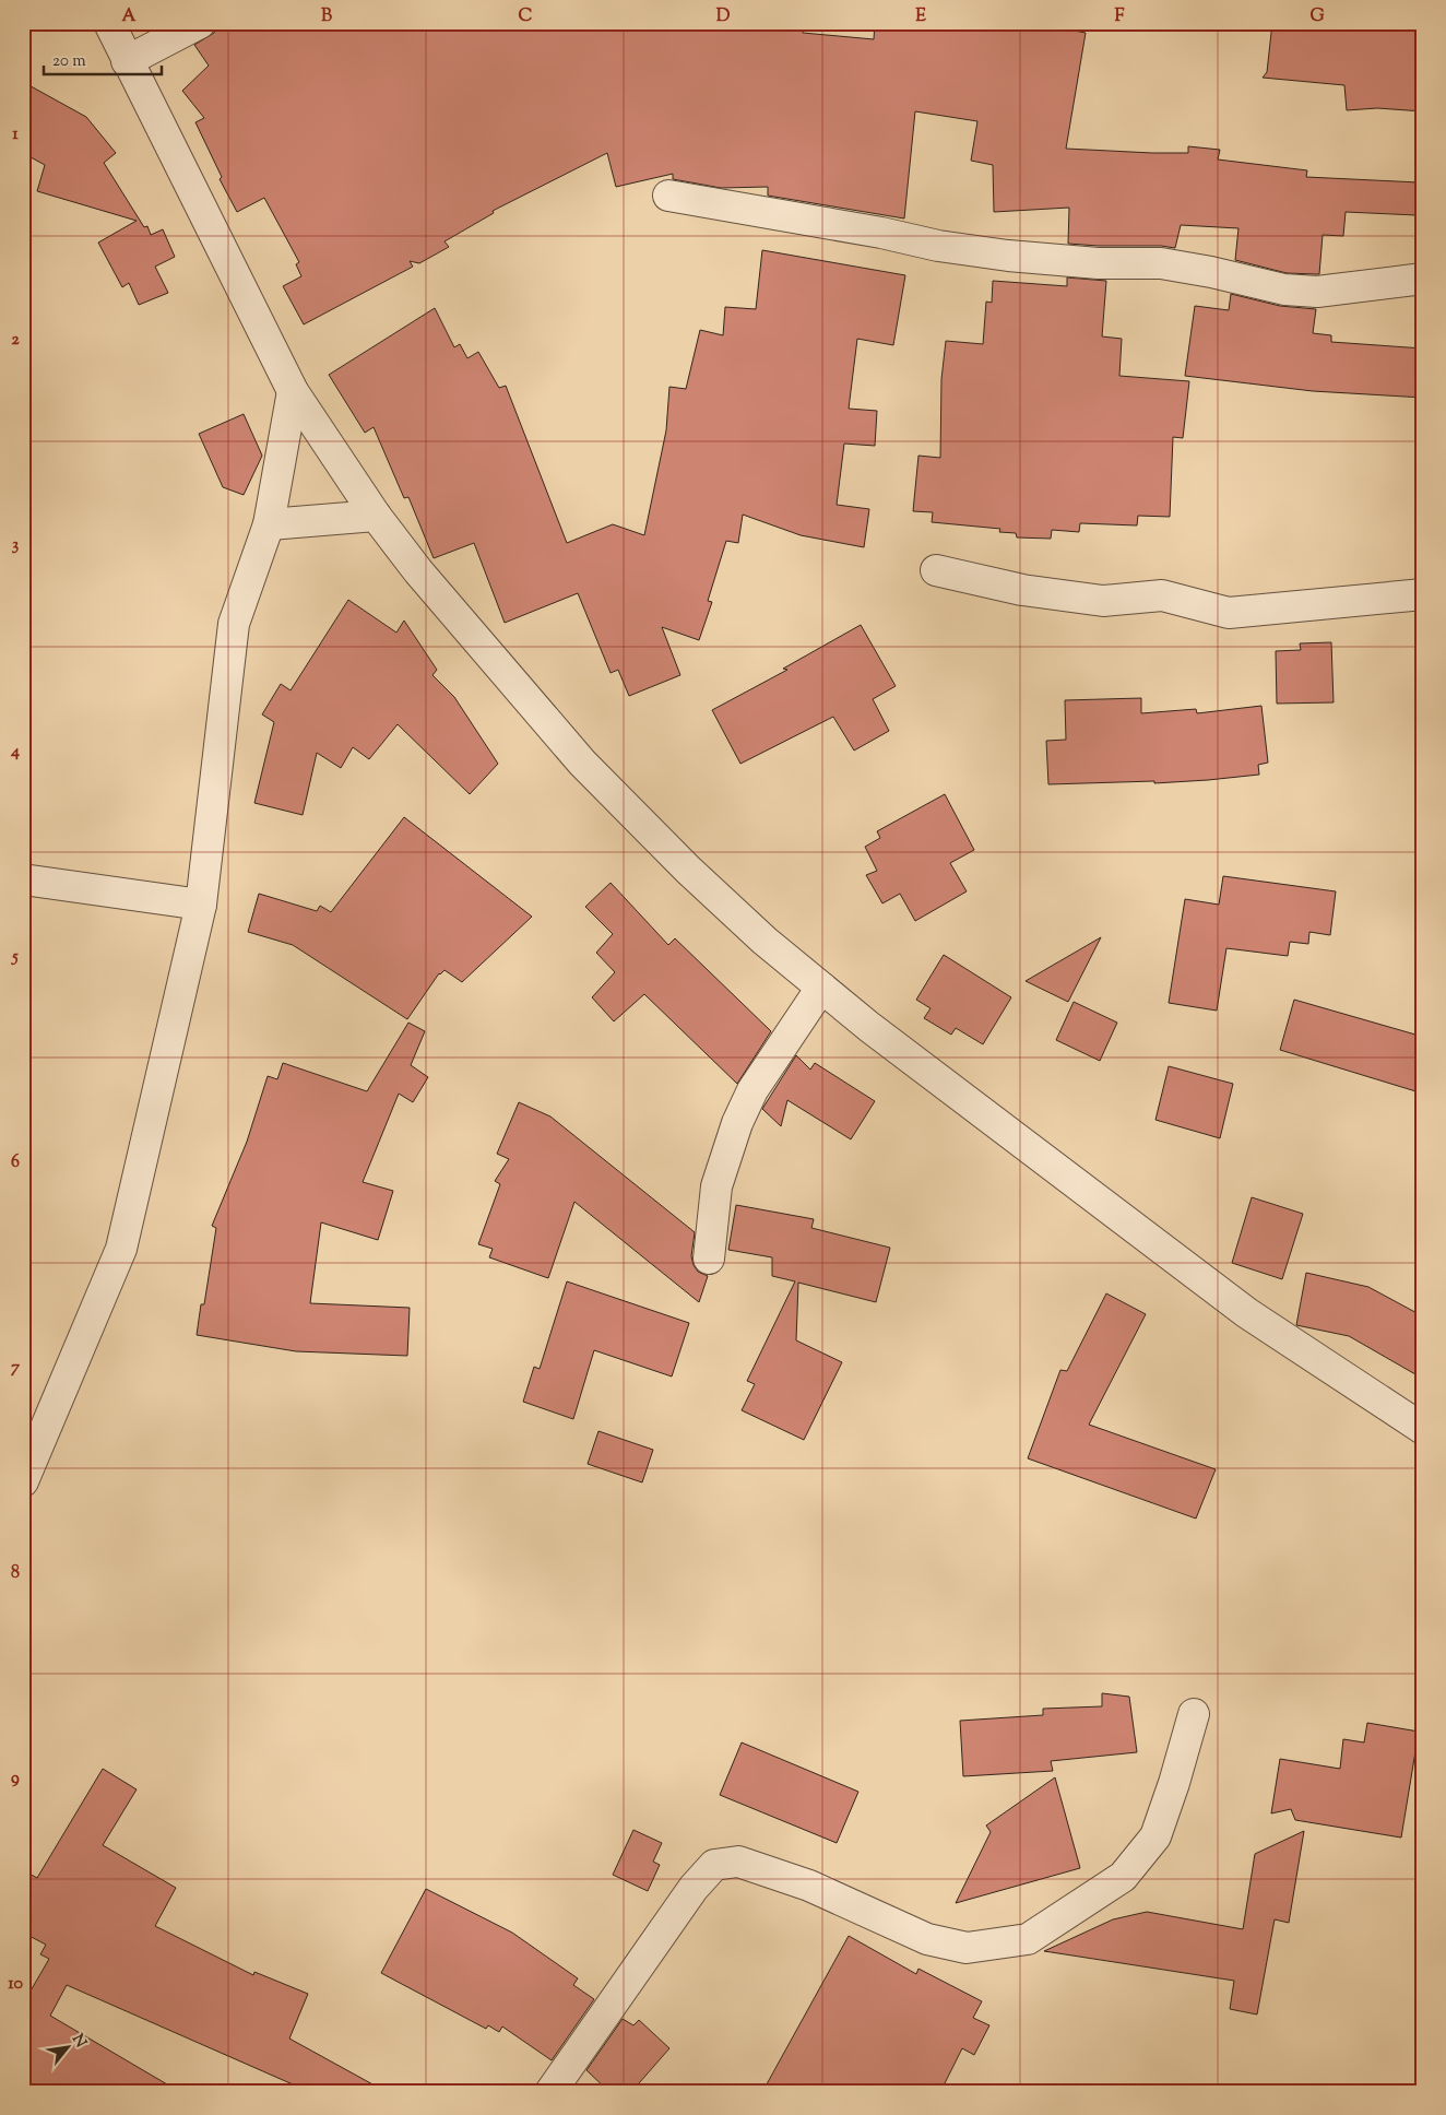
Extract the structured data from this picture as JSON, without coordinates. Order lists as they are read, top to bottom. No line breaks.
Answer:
{"scale_bar":"20 m","north":"top right","grid":{"columns":["A","B","C","D","E","F","G"],"rows":["1","2","3","4","5","6","7","8","9","10"]}}
